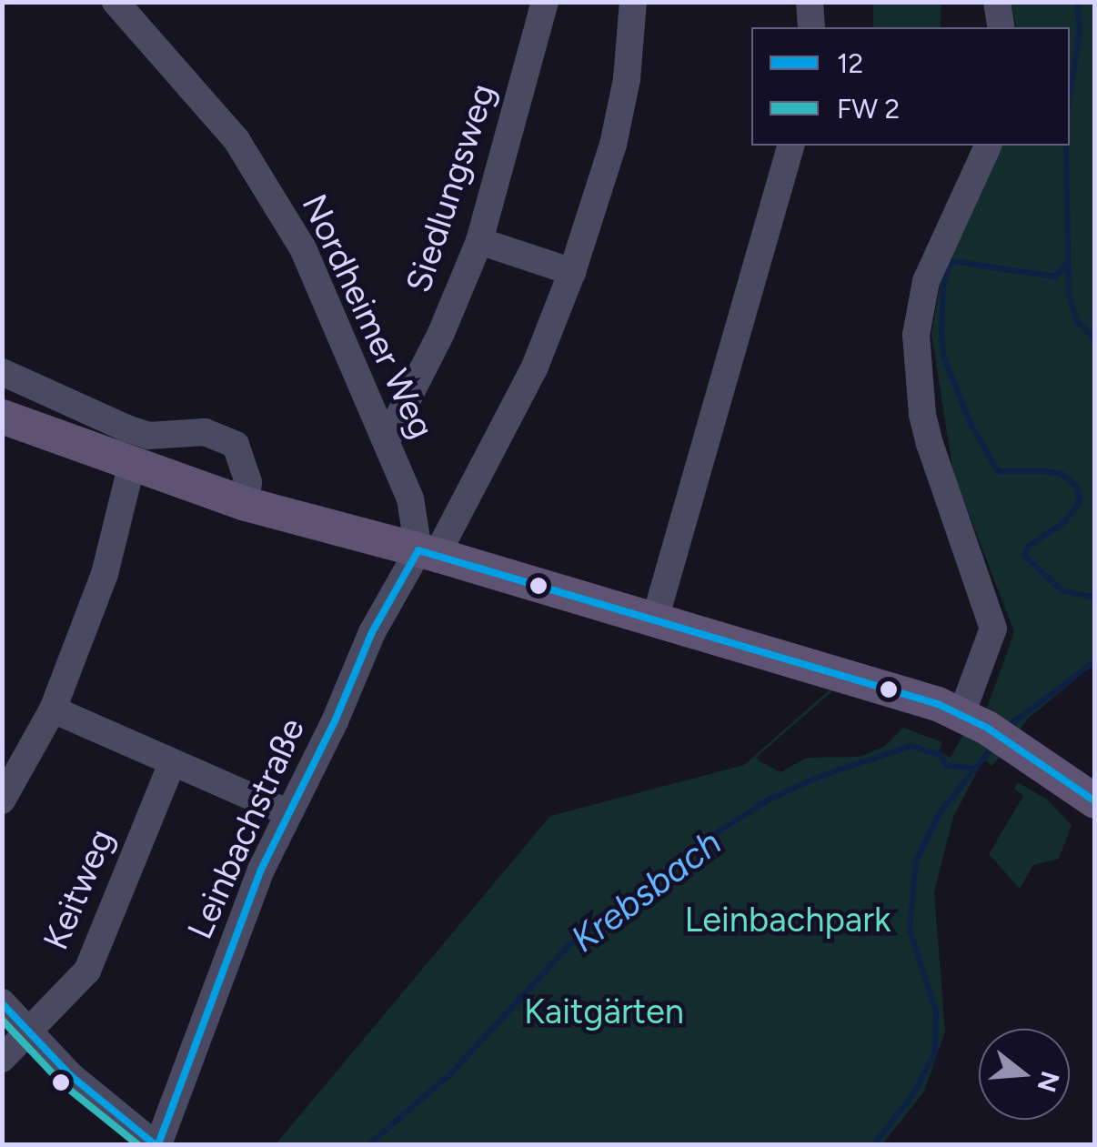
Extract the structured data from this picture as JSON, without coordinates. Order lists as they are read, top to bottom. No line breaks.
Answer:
{"streets":{"street":["Siedlungsweg","Nordheimer Weg","Leinbachstraße","Keitweg"]},"crossings":[["Siedlungsweg","Nordheimer Weg"],["Nordheimer Weg","Leinbachstraße"]],"water":["Krebsbach"],"parks":["Leinbachpark","Kaitgärten"],"lines":["transit line 12"],"legend":["12","FW 2"],"north":"right"}
